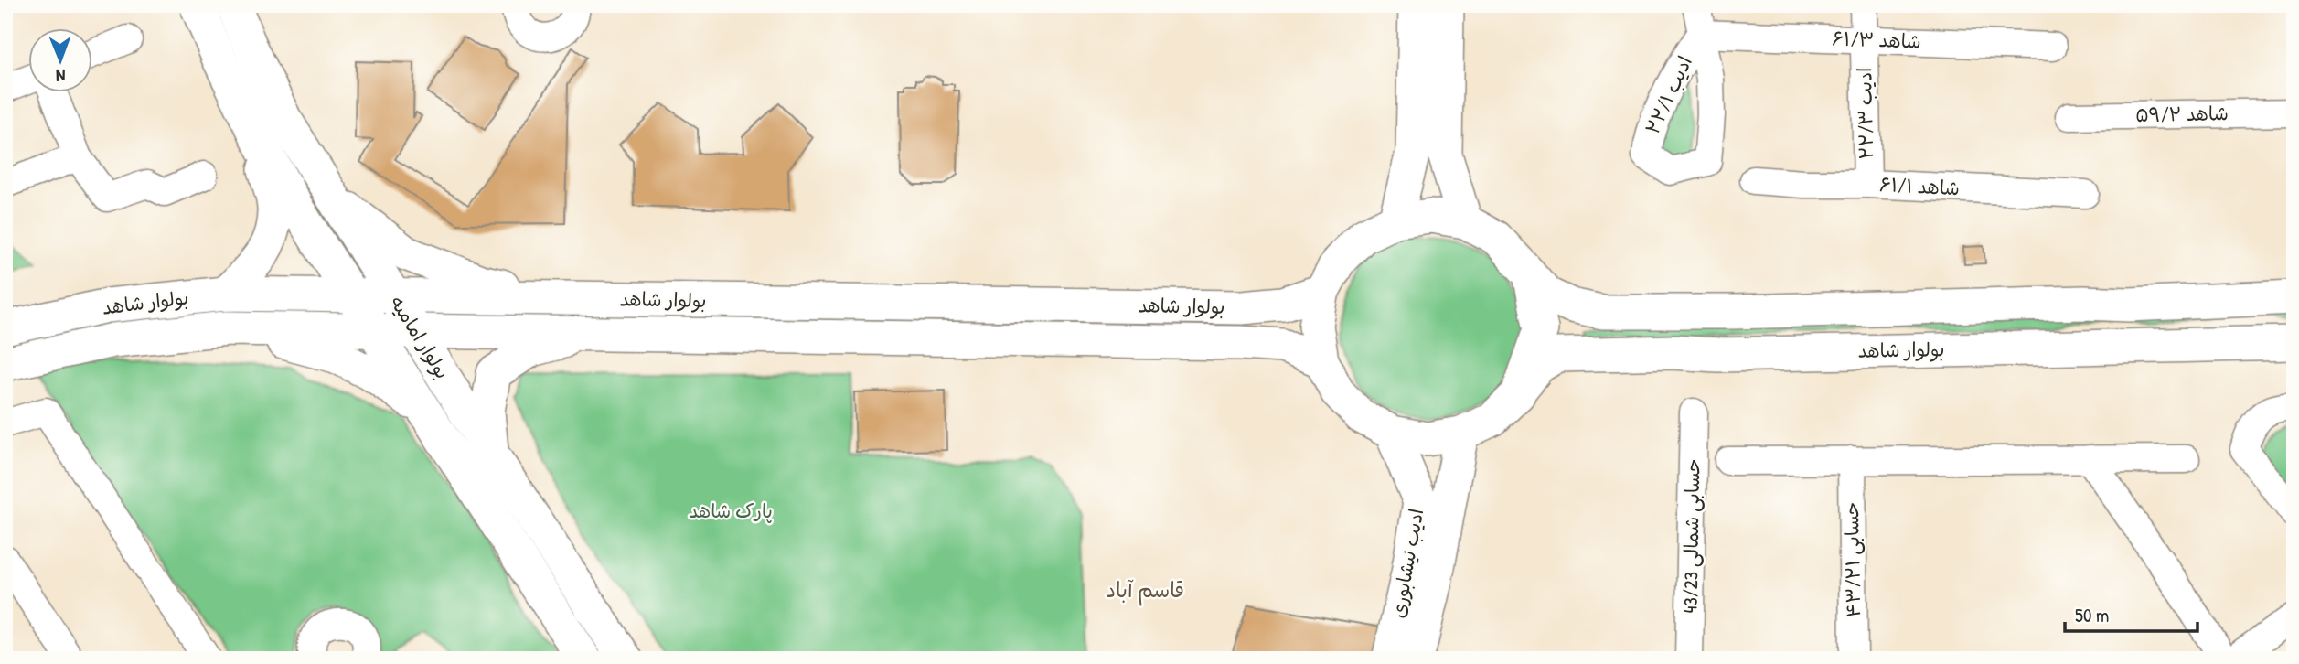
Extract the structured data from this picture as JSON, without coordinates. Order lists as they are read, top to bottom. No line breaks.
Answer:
{"streets":{"main road":["بولوار شاهد","بولوار امامیه","ادیب نیشابوری"],"street":["شاهد ۶۱/۳","ادیب ۲۲/۱","ادیب ۲۲/۳","شاهد ۵۹/۲","شاهد ۶۱/۱","حسابی شمالی 43/23","حسابی ۴۳/۲۱"]},"crossings":[["شاهد ۶۱/۳","ادیب ۲۲/۱"],["شاهد ۶۱/۳","ادیب ۲۲/۳"],["ادیب ۲۲/۳","شاهد ۶۱/۱"],["بولوار شاهد","بولوار امامیه"],["بولوار شاهد","ادیب نیشابوری"]],"districts":["قاسم آباد"],"parks":["پارک شاهد"],"scale_bar":"50 m","north":"bottom"}
